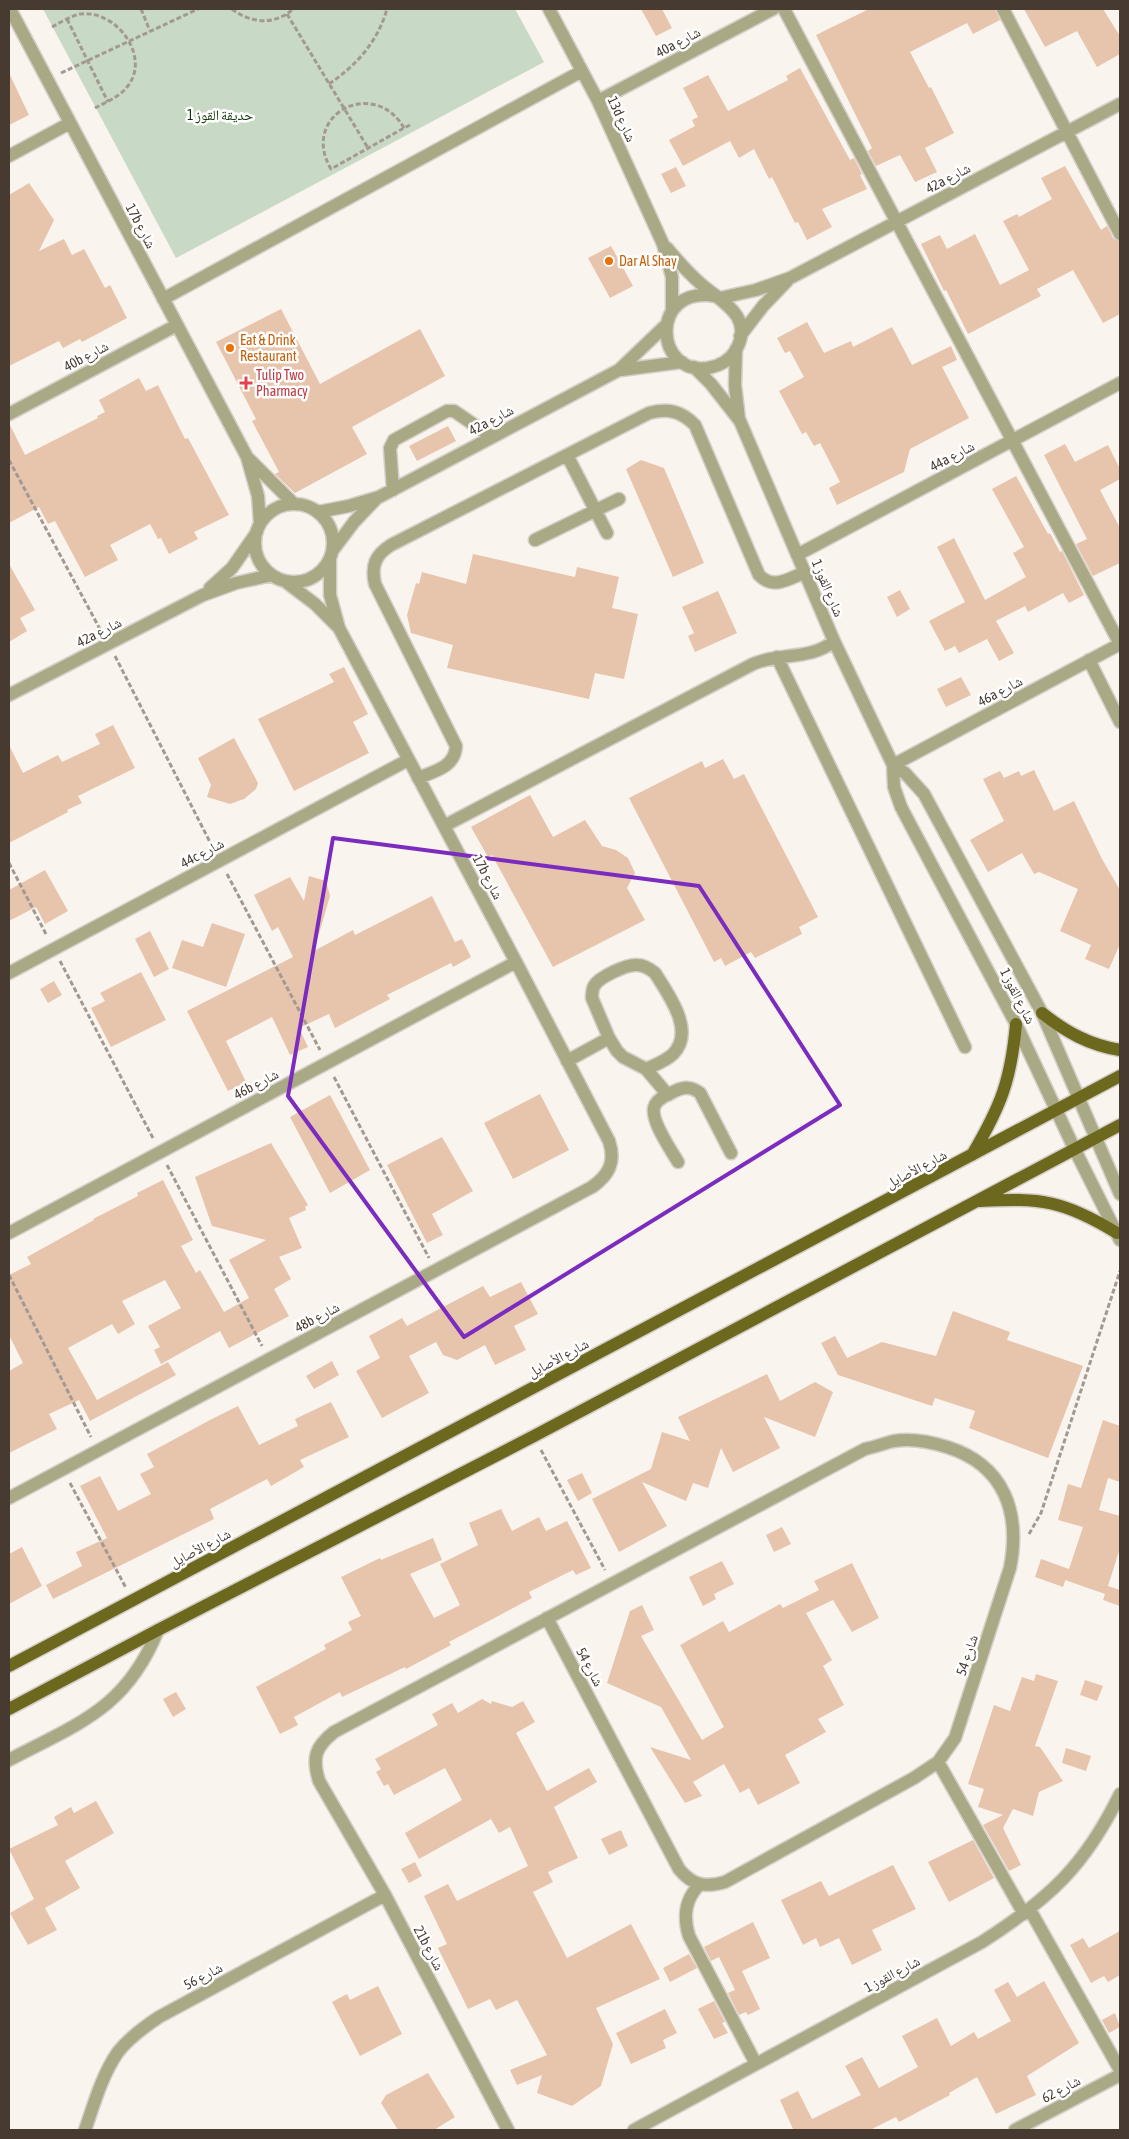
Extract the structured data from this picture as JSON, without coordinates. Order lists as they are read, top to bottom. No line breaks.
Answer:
{"streets":{"main road":["شارع الأصايل"],"street":["40a شارع","13d شارع","42a شارع","17b شارع","40b شارع","44a شارع","شارع القوز 1","46a شارع","44c شارع","46b شارع","48b شارع","شارع 54","21b شارع","شارع 56","شارع 62"]},"crossings":[["40a شارع","13d شارع"],["13d شارع","42a شارع"],["13d شارع","شارع القوز 1"],["42a شارع","17b شارع"],["42a شارع","شارع القوز 1"],["17b شارع","40b شارع"],["17b شارع","44c شارع"],["17b شارع","46b شارع"],["17b شارع","48b شارع"],["44a شارع","شارع القوز 1"],["شارع القوز 1","46a شارع"],["شارع القوز 1","شارع الأصايل"],["شارع 54","21b شارع"],["21b شارع","شارع 56"]],"parks":["حديقة القوز 1"],"places":{"other":["Dar Al Shay","Eat & Drink Restaurant"],"health":["Tulip Two Pharmacy"]}}
